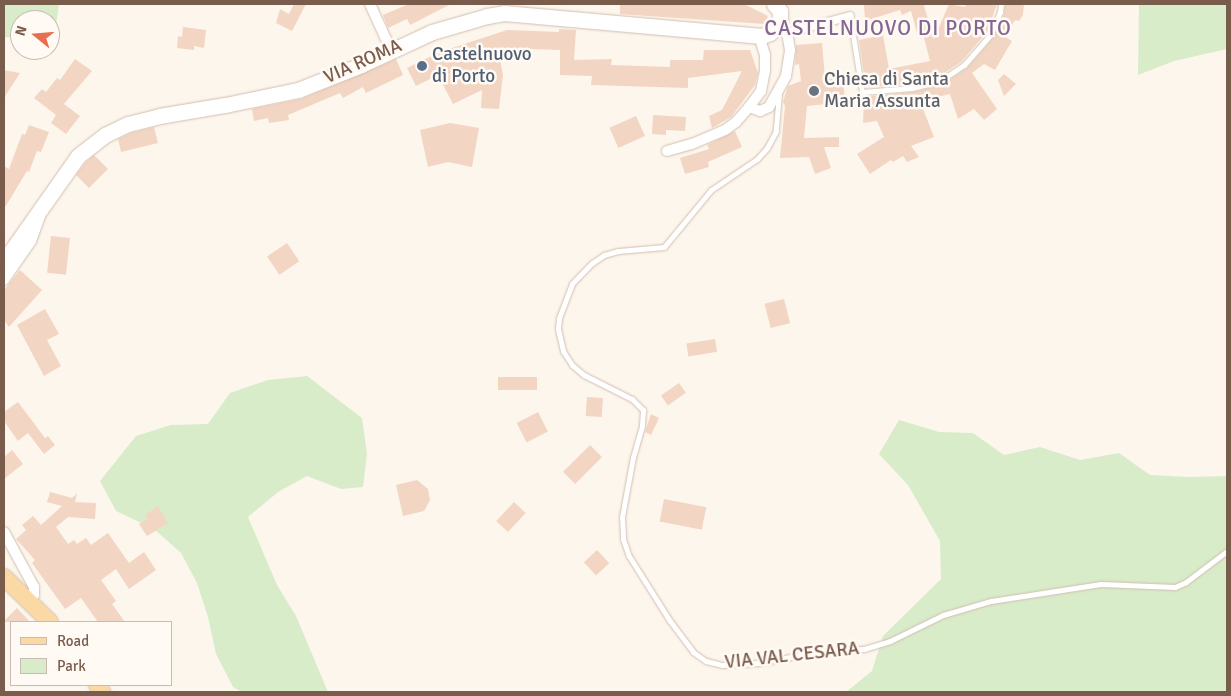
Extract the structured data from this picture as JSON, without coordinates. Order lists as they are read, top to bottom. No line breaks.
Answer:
{"streets":{"main road":["VIA ROMA"],"lane":["VIA VAL CESARA"]},"districts":["CASTELNUOVO DI PORTO"],"places":["Castelnuovo di Porto","Chiesa di Santa Maria Assunta"],"legend":["Road","Park"],"north":"left"}
